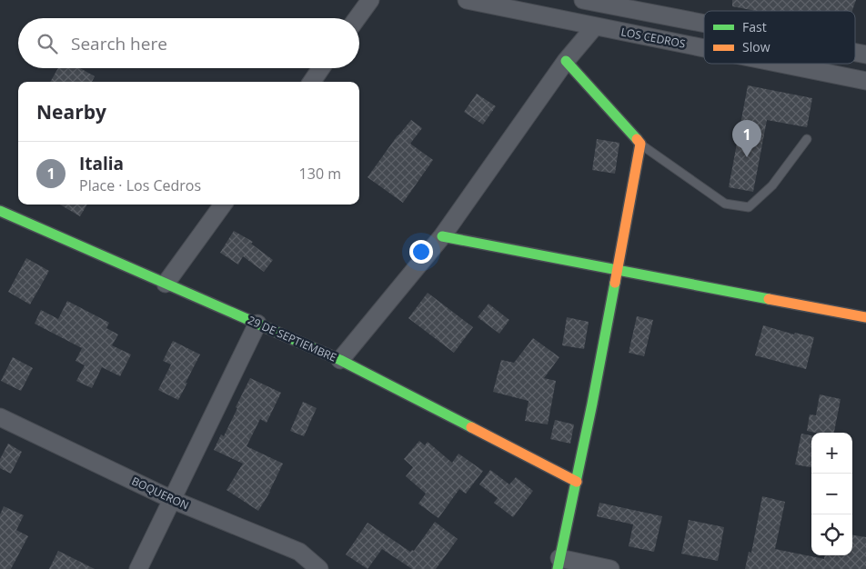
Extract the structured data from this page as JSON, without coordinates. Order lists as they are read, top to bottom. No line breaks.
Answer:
{"streets":{"street":["LOS CEDROS","29 DE SEPTIEMBRE","BOQUERON"]},"legend":["Fast","Slow"],"page":{"search":"Search here","heading":"Nearby","pins":"1","list":[{"mark":"1","name":"Italia","note":"Place · Los Cedros","value":"130 m"}],"map_buttons":["+","−"]}}
